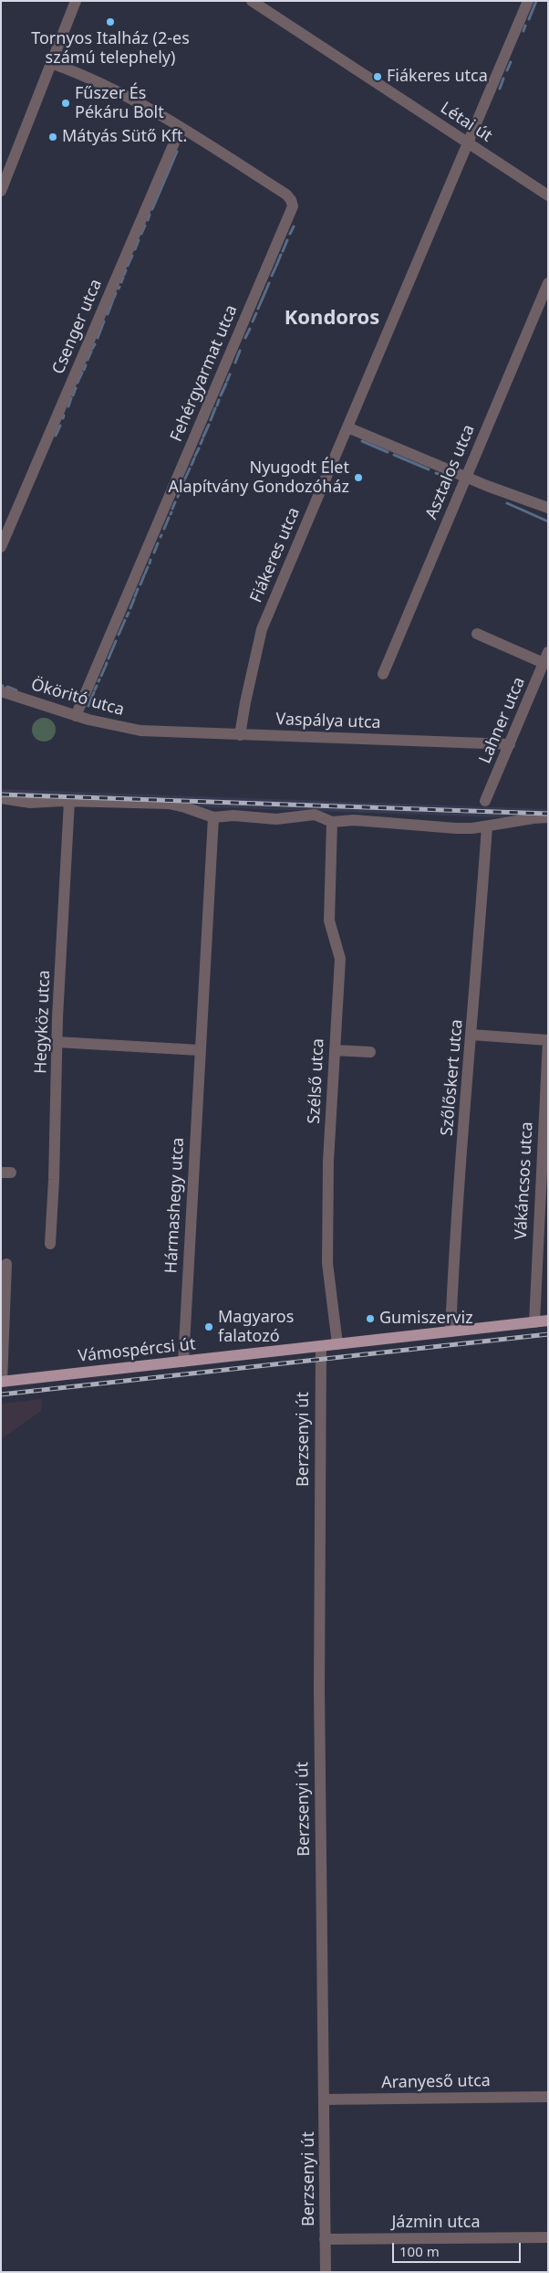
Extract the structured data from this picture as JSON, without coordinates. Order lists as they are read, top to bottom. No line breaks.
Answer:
{"streets":{"main road":["Vámospércsi út"],"street":["Létai út","Csenger utca","Fehérgyarmat utca","Asztalos utca","Fiákeres utca","Ököritó utca","Lahner utca","Vaspálya utca","Hegyköz utca","Szőlőskert utca","Szélső utca","Vákáncsos utca","Hármashegy utca","Berzsenyi út","Aranyeső utca","Jázmin utca"]},"crossings":[["Létai út","Fiákeres utca"],["Csenger utca","Fehérgyarmat utca"],["Fehérgyarmat utca","Ököritó utca"],["Fiákeres utca","Vaspálya utca"],["Ököritó utca","Vaspálya utca"],["Lahner utca","Vaspálya utca"],["Szőlőskert utca","Vámospércsi út"],["Szélső utca","Vámospércsi út"],["Vákáncsos utca","Vámospércsi út"],["Hármashegy utca","Vámospércsi út"],["Vámospércsi út","Berzsenyi út"],["Berzsenyi út","Aranyeső utca"],["Berzsenyi út","Jázmin utca"]],"districts":["Kondoros"],"places":["Tornyos Italház (2-es számú telephely)","Fiákeres utca","Fűszer És Pékáru Bolt","Mátyás Sütő Kft.","Nyugodt Élet Alapítvány Gondozóház","Gumiszerviz","Magyaros falatozó"],"scale_bar":"100 m"}
